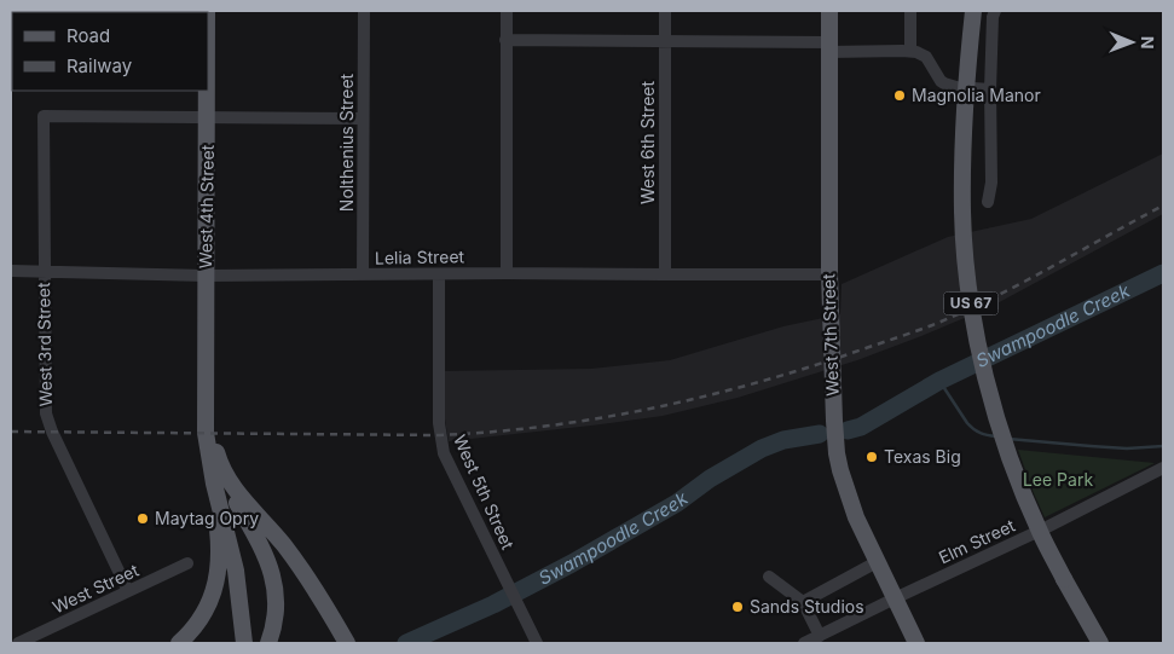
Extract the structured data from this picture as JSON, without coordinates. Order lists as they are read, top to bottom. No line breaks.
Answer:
{"streets":{"main road":["West 4th Street","US 67","West 7th Street"],"street":["Nolthenius Street","West 6th Street","Lelia Street","West 3rd Street","West 5th Street","Elm Street","West Street"]},"crossings":[["Nolthenius Street","Lelia Street"],["West 6th Street","Lelia Street"],["West 4th Street","Lelia Street"],["West 4th Street","West 3rd Street"],["Lelia Street","West 7th Street"],["Lelia Street","West 3rd Street"],["Lelia Street","West 5th Street"],["West 7th Street","Elm Street"],["West 3rd Street","West Street"]],"water":["Swampoodle Creek"],"parks":["Lee Park"],"places":["Magnolia Manor","Texas Big","Maytag Opry","Sands Studios"],"legend":["Road","Railway"],"north":"right"}
